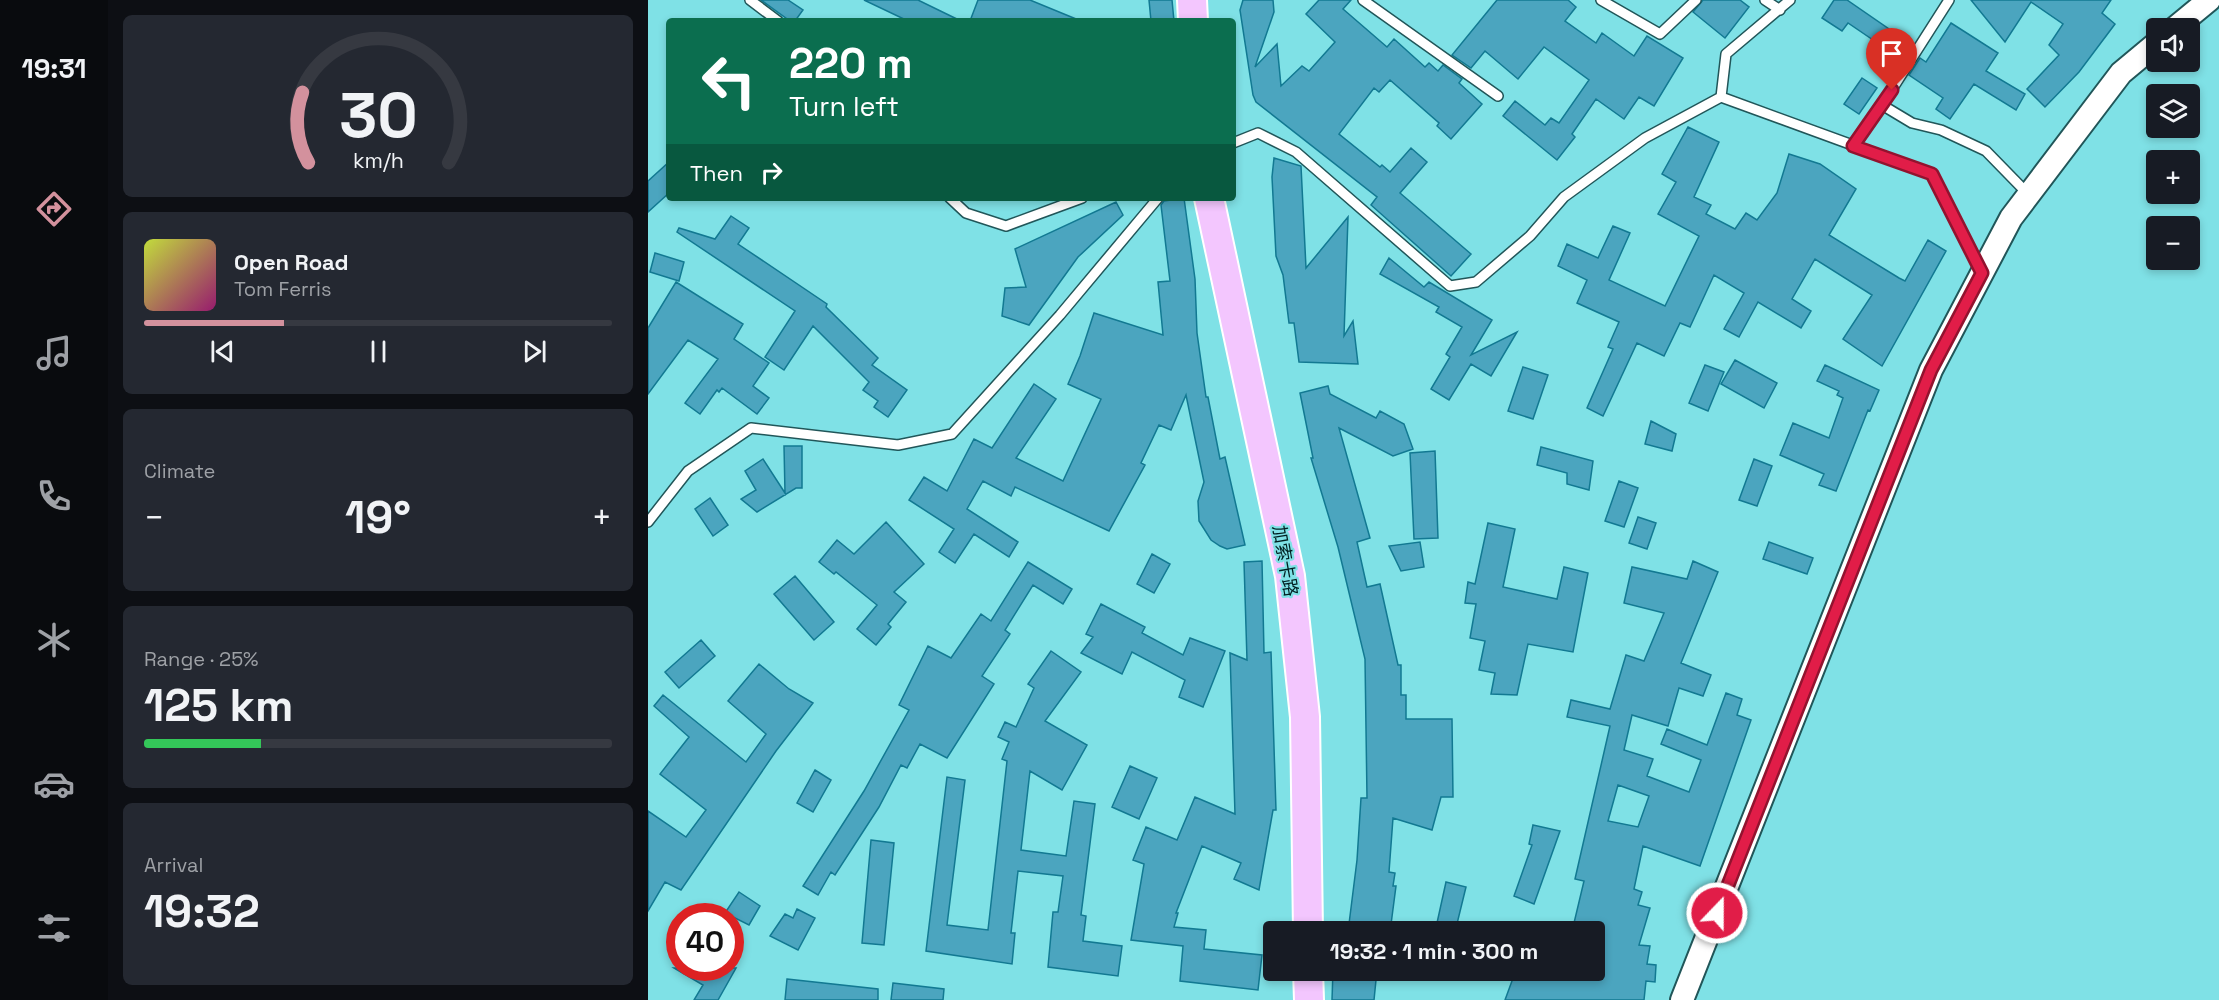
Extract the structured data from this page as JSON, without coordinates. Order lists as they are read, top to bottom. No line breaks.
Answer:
{"streets":{"main road":["加索卡路"]},"page":{"tabs":"19:31","map_buttons":["+","−"],"turn":["220 m","Turn left"],"then":"Then","song":["Open Road","Tom Ferris"],"tile":["Climate",["Range · 25%","125 km"],["Arrival","19:32"]],"heat":["−","19°","+"],"limit":"40","trip":"19:32 · 1 min · 300 m","gauge":["30","km/h"]}}
